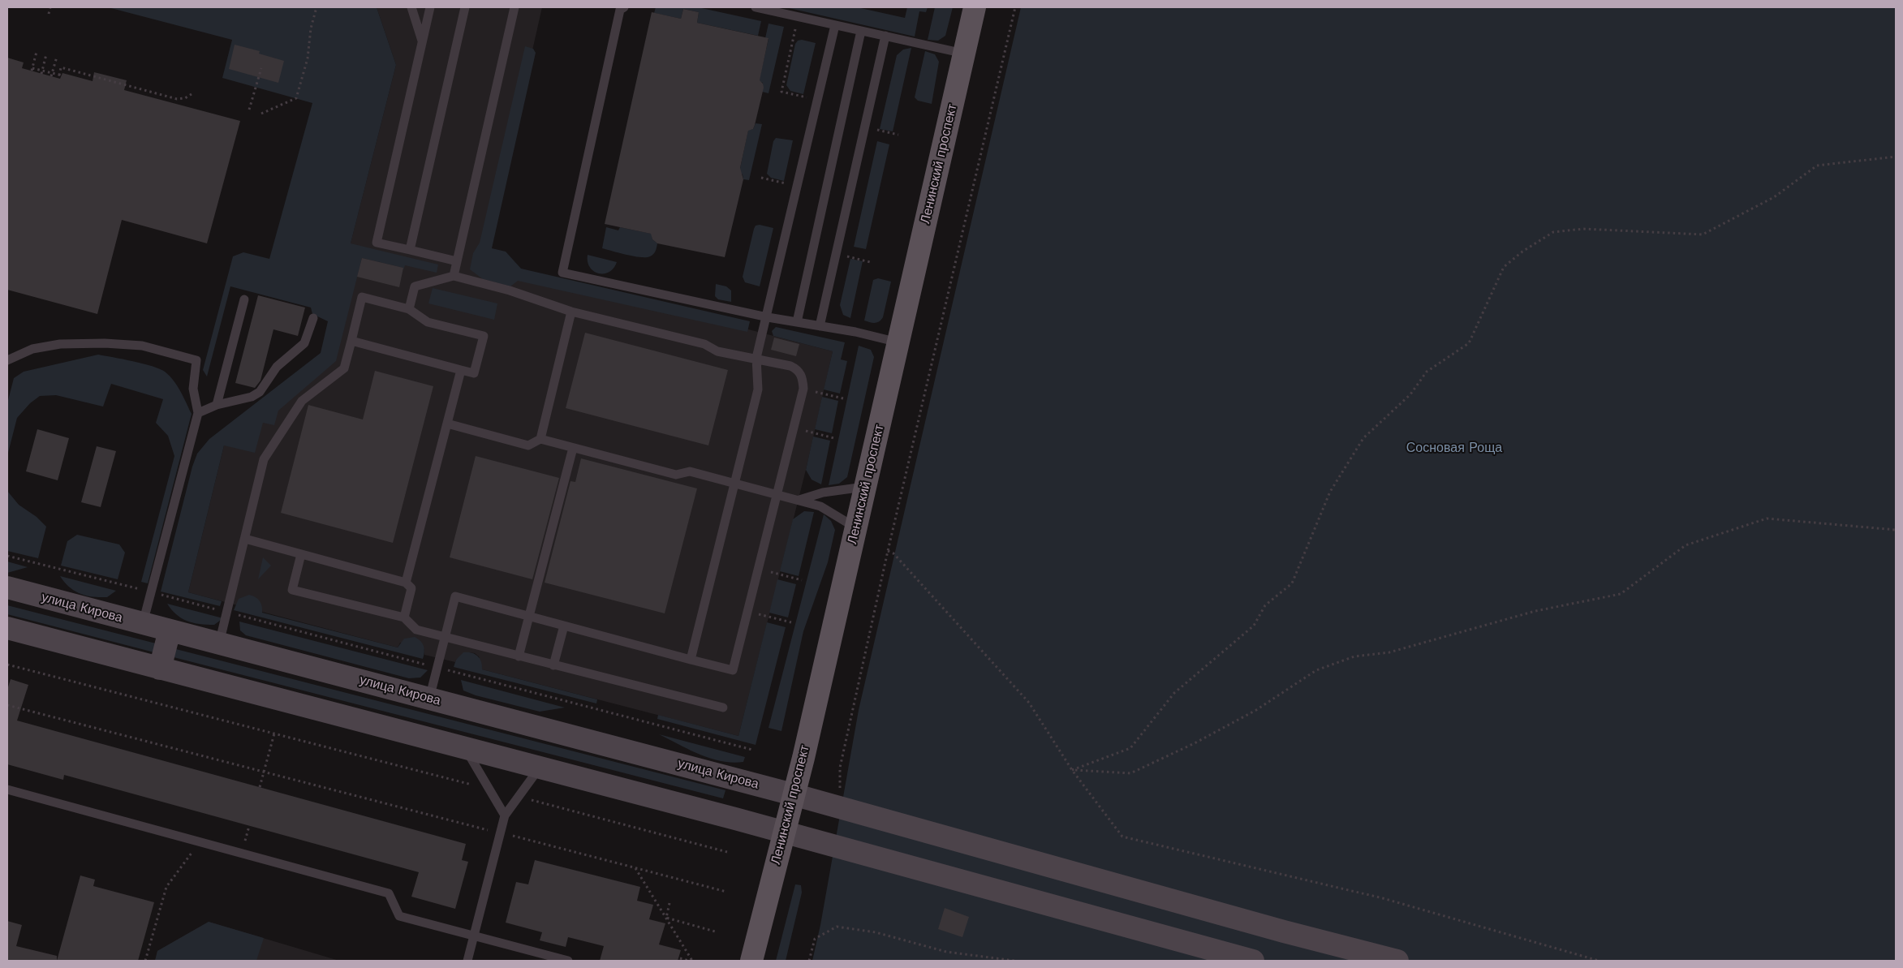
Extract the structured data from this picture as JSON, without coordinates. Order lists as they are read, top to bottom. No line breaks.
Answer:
{"streets":{"main road":["Ленинский проспект","улица Кирова"]},"crossings":[["Ленинский проспект","улица Кирова"]],"parks":["Сосновая Роща"]}
